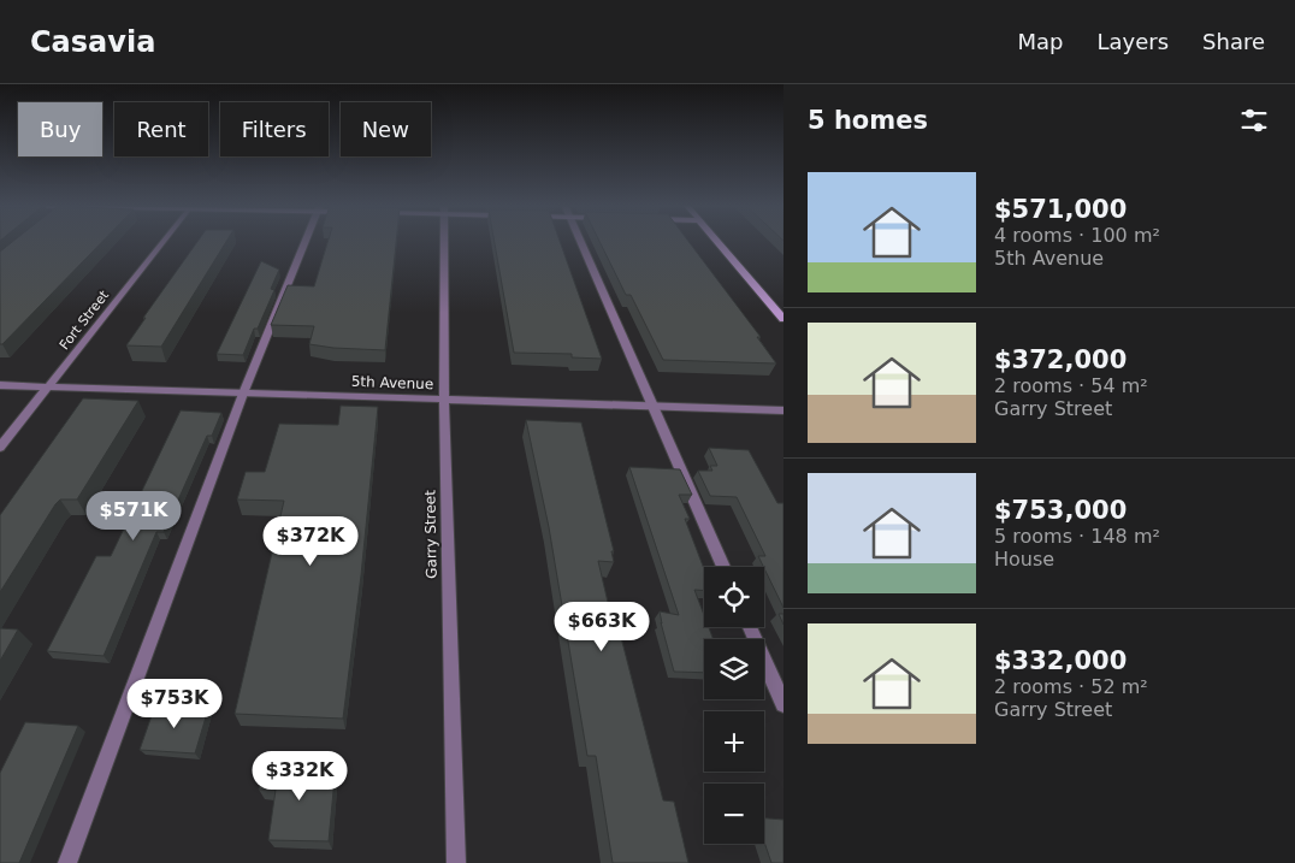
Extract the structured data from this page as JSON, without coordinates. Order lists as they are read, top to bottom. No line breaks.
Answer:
{"streets":{"street":["Fort Street","5th Avenue","Garry Street"]},"crossings":[["Fort Street","5th Avenue"],["5th Avenue","Garry Street"]],"page":{"header":"Casavia","nav":["Map","Layers","Share"],"heading":"5 homes","chip":["Buy","Rent","Filters","New"],"list":[{"name":"$571,000","note":"4 rooms · 100 m² · 5th Avenue"},{"name":"$372,000","note":"2 rooms · 54 m² · Garry Street"},{"name":"$753,000","note":"5 rooms · 148 m² · House"},{"name":"$332,000","note":"2 rooms · 52 m² · Garry Street"}],"price":["$571K","$372K","$663K","$753K","$332K"],"map_buttons":["+","−"]}}
